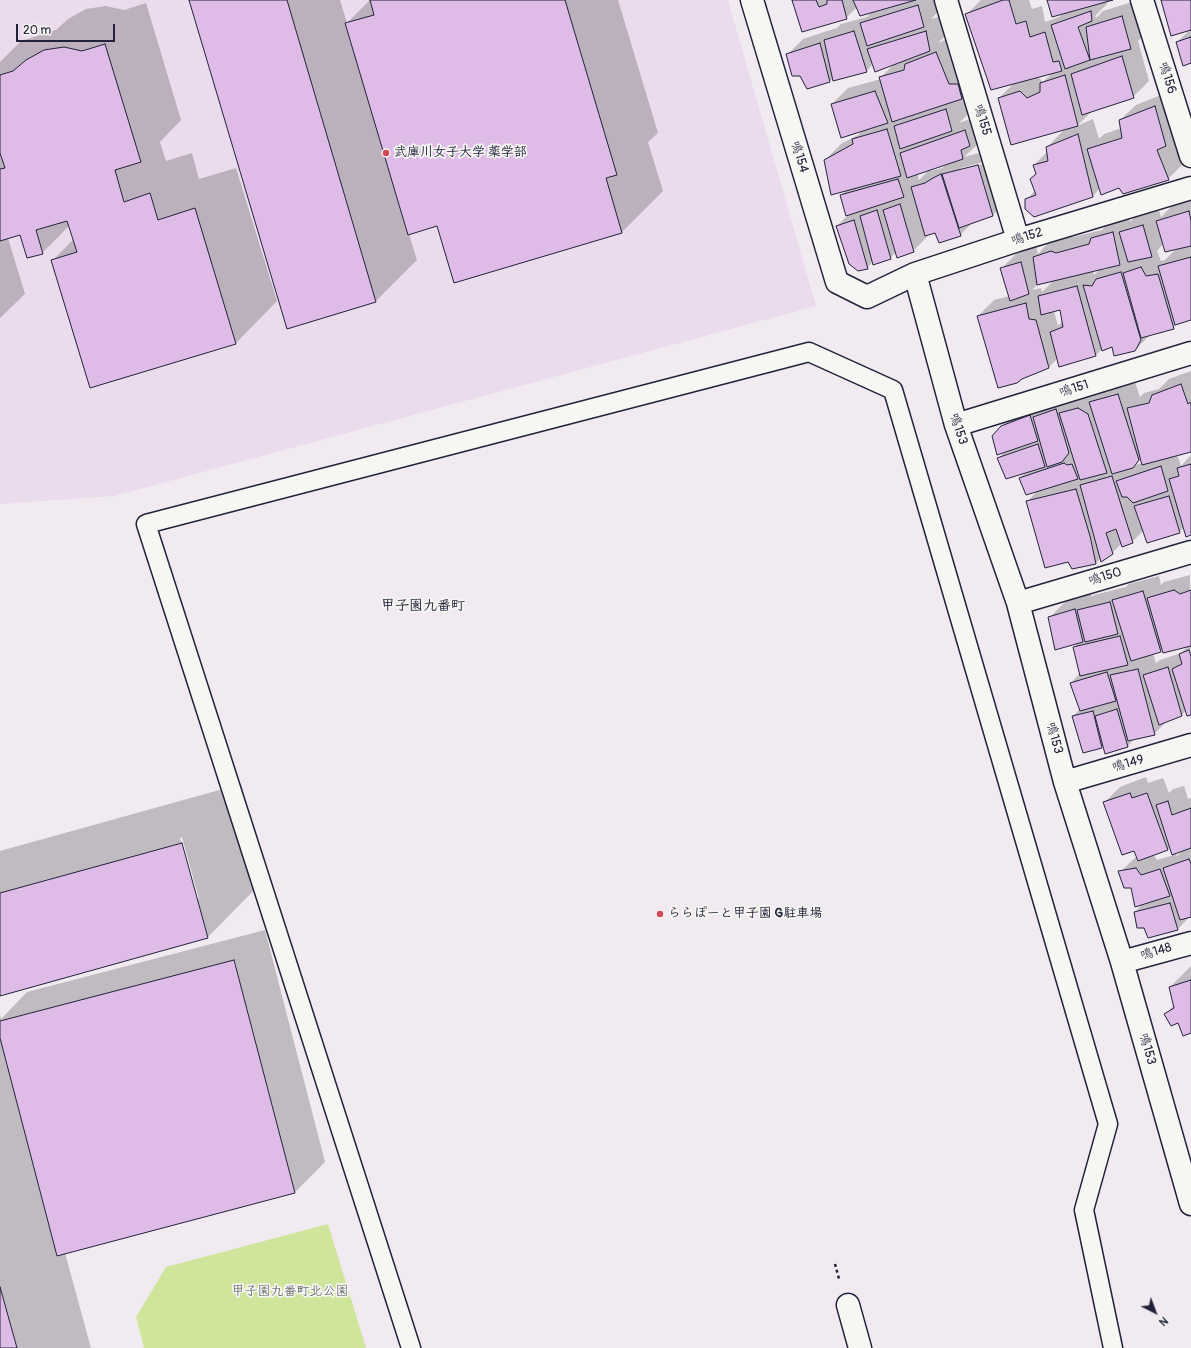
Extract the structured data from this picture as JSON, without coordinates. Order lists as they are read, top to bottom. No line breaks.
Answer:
{"streets":{"street":["鳴156","鳴155","鳴154","鳴152","鳴151","鳴153","鳴150","鳴149","鳴148"]},"crossings":[["鳴155","鳴152"],["鳴154","鳴152"],["鳴152","鳴153"],["鳴151","鳴153"],["鳴153","鳴150"],["鳴153","鳴149"],["鳴153","鳴148"]],"districts":["甲子園九番町"],"parks":["甲子園九番町北公園"],"places":["武庫川女子大学 薬学部","ららぽーと甲子園 G駐車場"],"scale_bar":"20 m","north":"bottom right"}
